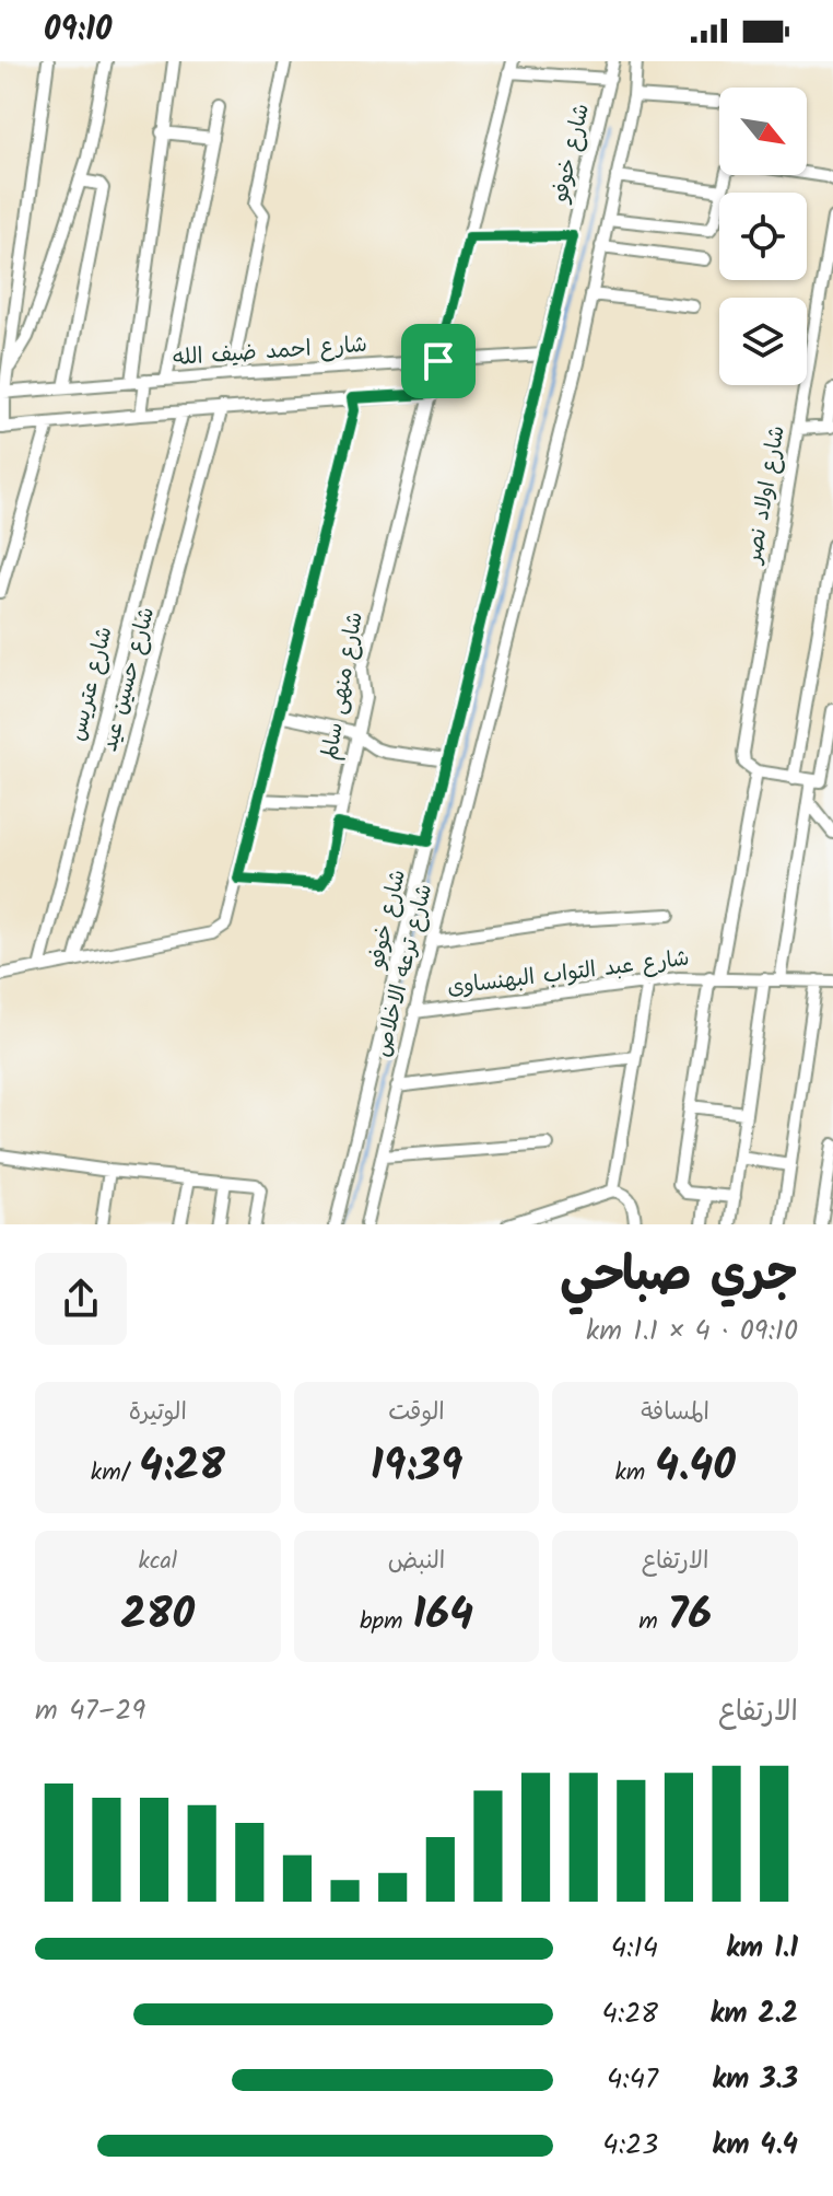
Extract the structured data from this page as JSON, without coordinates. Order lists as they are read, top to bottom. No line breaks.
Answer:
{"streets":{"street":["شارع خوفو","شارع احمد ضيف الله","شارع اولاد نصر","شارع حسين عيد","شارع عتريس","شارع منهى سالم","شارع ترعه الاخلاص","شارع عبد التواب البهنساوى"]},"crossings":[["شارع خوفو","شارع احمد ضيف الله"],["شارع احمد ضيف الله","شارع منهى سالم"],["شارع ترعه الاخلاص","شارع عبد التواب البهنساوى"]],"north":"bottom right","page":{"status":"09:10","heading":["جري صباحي","09:10 · 4 × 1.1 km"],"stats":[["المسافة","4.40 km"],["الوقت","19:39"],["الوتيرة","4:28 /km"],["الارتفاع","76 m"],["النبض","164 bpm"],["kcal","280"]],"chart":["الارتفاع","29–47 m"],"list":[{"name":"1.1 km","note":"4:14"},{"name":"2.2 km","note":"4:28"},{"name":"3.3 km","note":"4:47"},{"name":"4.4 km","note":"4:23"}]}}
